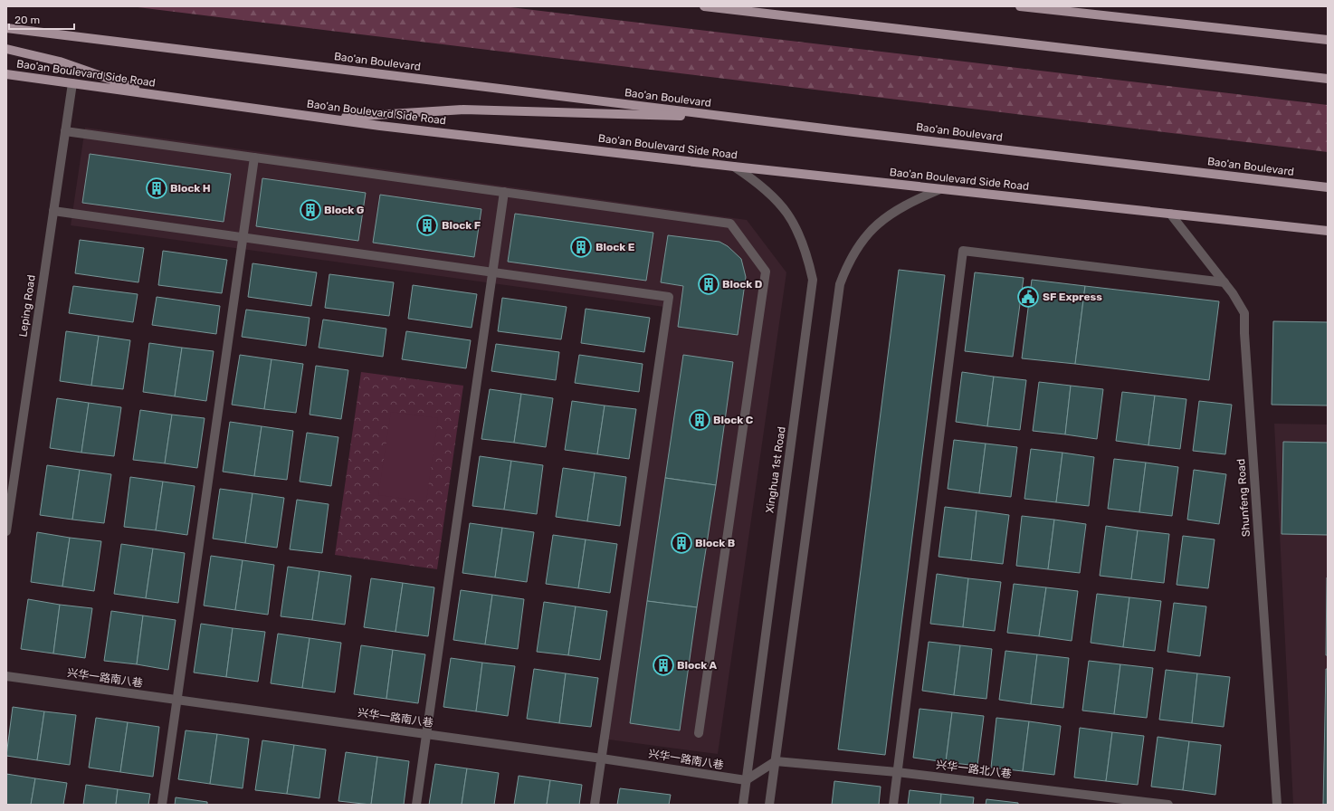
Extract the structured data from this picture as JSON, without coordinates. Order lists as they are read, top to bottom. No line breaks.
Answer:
{"streets":{"main road":["Bao'an Boulevard","Bao'an Boulevard Side Road"],"street":["Leping Road","Xinghua 1st Road","Shunfeng Road","兴华一路南八巷","兴华一路北八巷"]},"crossings":[["Bao'an Boulevard Side Road","Leping Road"],["Bao'an Boulevard Side Road","Xinghua 1st Road"],["Bao'an Boulevard Side Road","Shunfeng Road"],["Xinghua 1st Road","兴华一路南八巷"]],"places":{"building":["Block H","Block G","Block F","Block E","Block D","Block C","Block B","Block A"],"public building":["SF Express"]},"scale_bar":"20 m"}
